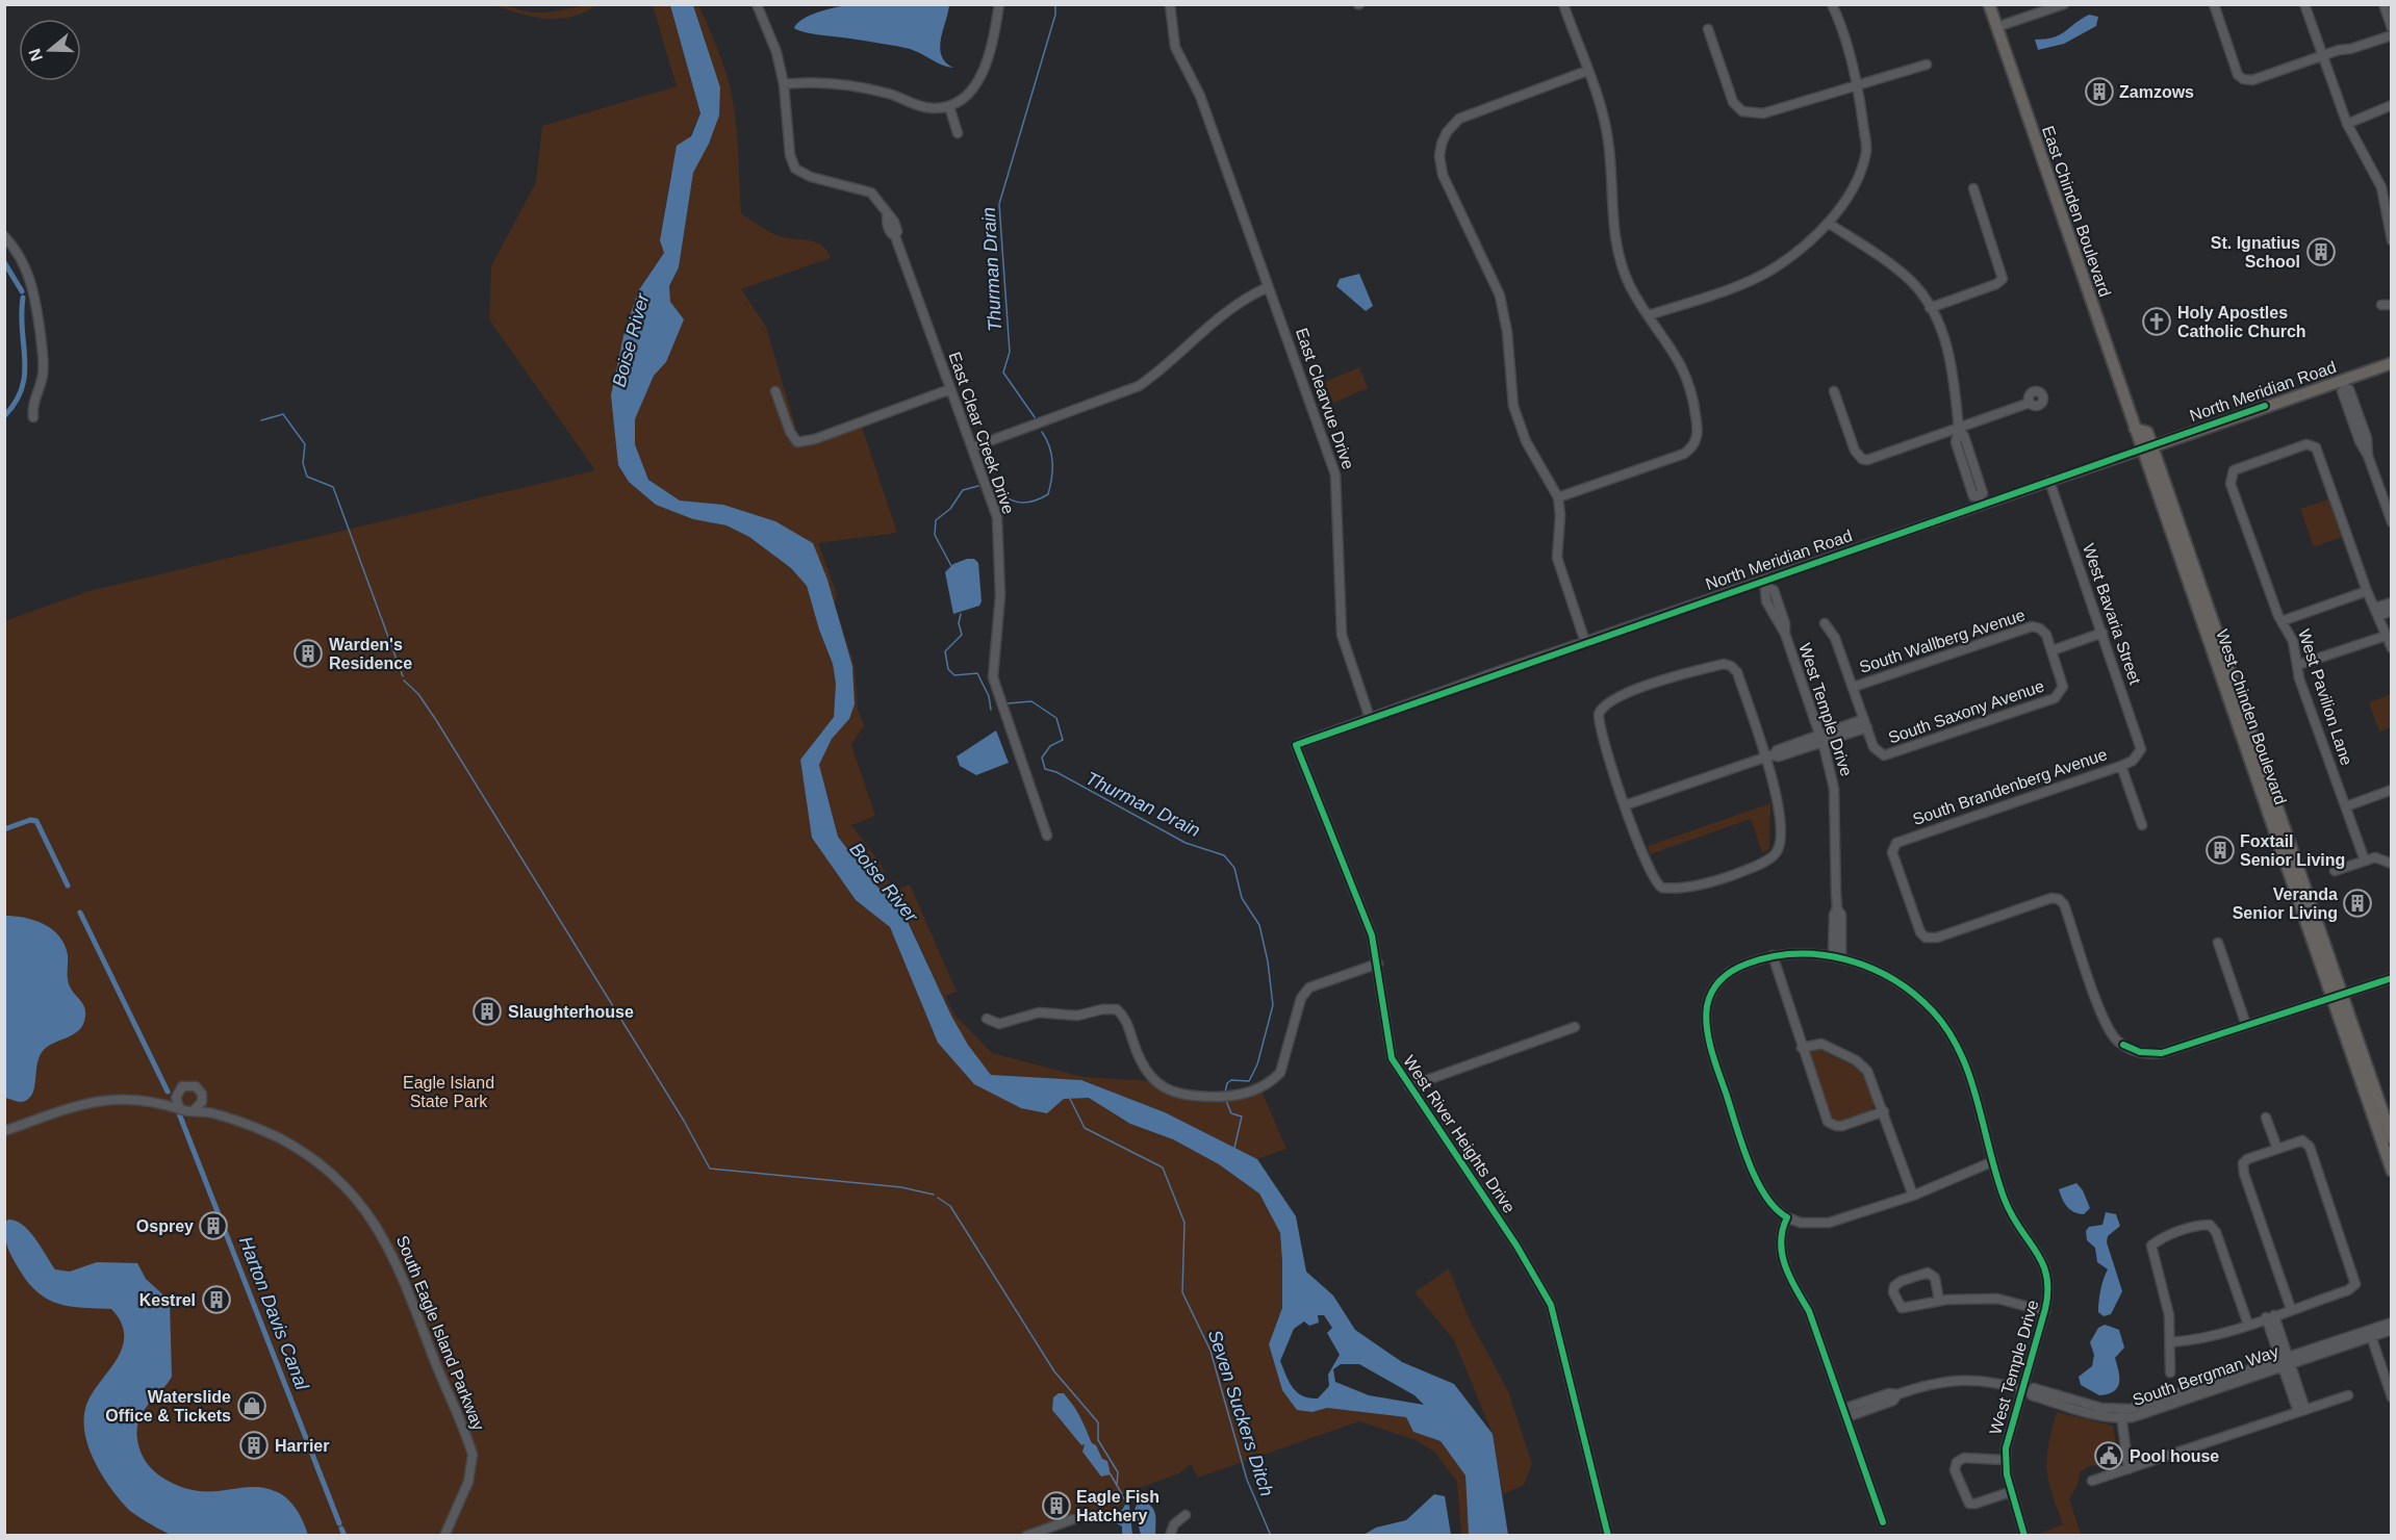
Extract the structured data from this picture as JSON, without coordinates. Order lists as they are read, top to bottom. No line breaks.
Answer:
{"streets":{"main road":["East Chinden Boulevard","North Meridian Road","West Chinden Boulevard"],"street":["East Clearvue Drive","East Clear Creek Drive","West Bavaria Street","South Wallberg Avenue","West Pavilion Lane","West Temple Drive","South Saxony Avenue","South Brandenberg Avenue","West River Heights Drive","South Eagle Island Parkway","South Bergman Way"]},"crossings":[["East Chinden Boulevard","North Meridian Road"],["East Chinden Boulevard","West Chinden Boulevard"],["North Meridian Road","East Clearvue Drive"],["North Meridian Road","West Bavaria Street"],["North Meridian Road","West Temple Drive"],["North Meridian Road","West Chinden Boulevard"],["North Meridian Road","West River Heights Drive"],["West Bavaria Street","South Brandenberg Avenue"],["South Wallberg Avenue","South Saxony Avenue"],["West Temple Drive","South Bergman Way"]],"water":["Thurman Drain","Boise River","Harton Davis Canal","Seven Suckers Ditch"],"parks":["Eagle Island State Park"],"places":{"building":["Zamzows","St. Ignatius School","Warden's Residence","Foxtail Senior Living","Veranda Senior Living","Slaughterhouse","Osprey","Kestrel","Harrier","Eagle Fish Hatchery"],"church":["Holy Apostles Catholic Church"],"shop":["Waterslide Office & Tickets"],"public building":["Pool house"]},"north":"left"}
